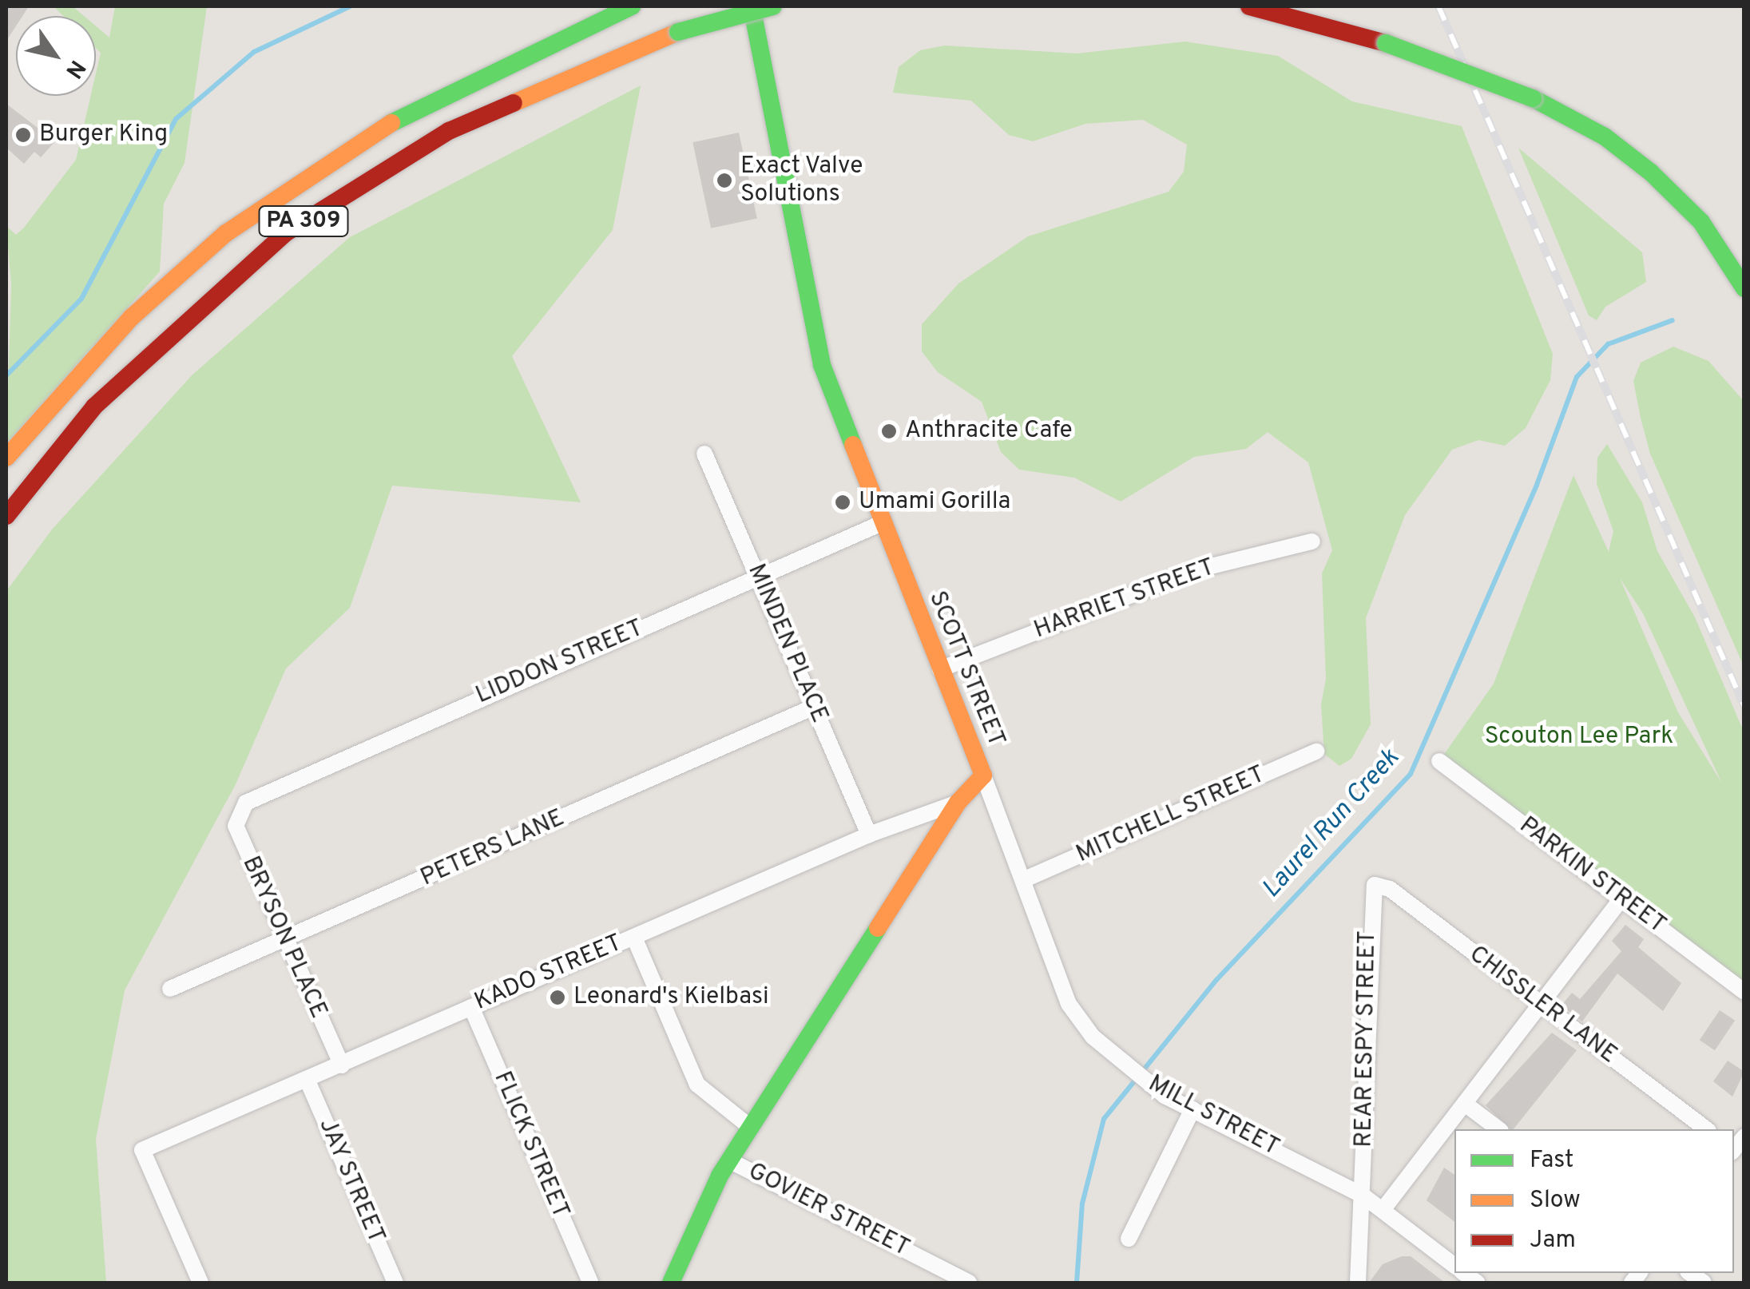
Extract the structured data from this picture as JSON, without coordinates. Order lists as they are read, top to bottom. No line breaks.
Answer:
{"streets":{"main road":["PA 309","SCOTT STREET"],"street":["HARRIET STREET","MINDEN PLACE","LIDDON STREET","MITCHELL STREET","PETERS LANE","PARKIN STREET","BRYSON PLACE","KADO STREET","CHISSLER LANE","REAR ESPY STREET","MILL STREET","FLICK STREET","JAY STREET","GOVIER STREET"]},"crossings":[["HARRIET STREET","SCOTT STREET"],["MINDEN PLACE","LIDDON STREET"],["MINDEN PLACE","PETERS LANE"],["MINDEN PLACE","KADO STREET"],["LIDDON STREET","SCOTT STREET"],["LIDDON STREET","BRYSON PLACE"],["SCOTT STREET","KADO STREET"],["SCOTT STREET","MILL STREET"],["SCOTT STREET","GOVIER STREET"],["MITCHELL STREET","MILL STREET"],["PETERS LANE","BRYSON PLACE"],["BRYSON PLACE","KADO STREET"],["KADO STREET","FLICK STREET"],["KADO STREET","JAY STREET"],["KADO STREET","GOVIER STREET"],["CHISSLER LANE","REAR ESPY STREET"],["REAR ESPY STREET","MILL STREET"]],"water":["Laurel Run Creek"],"parks":["Scouton Lee Park"],"places":["Burger King","Exact Valve Solutions","Anthracite Cafe","Umami Gorilla","Leonard's Kielbasi"],"legend":["Fast","Slow","Jam"],"north":"bottom right"}
